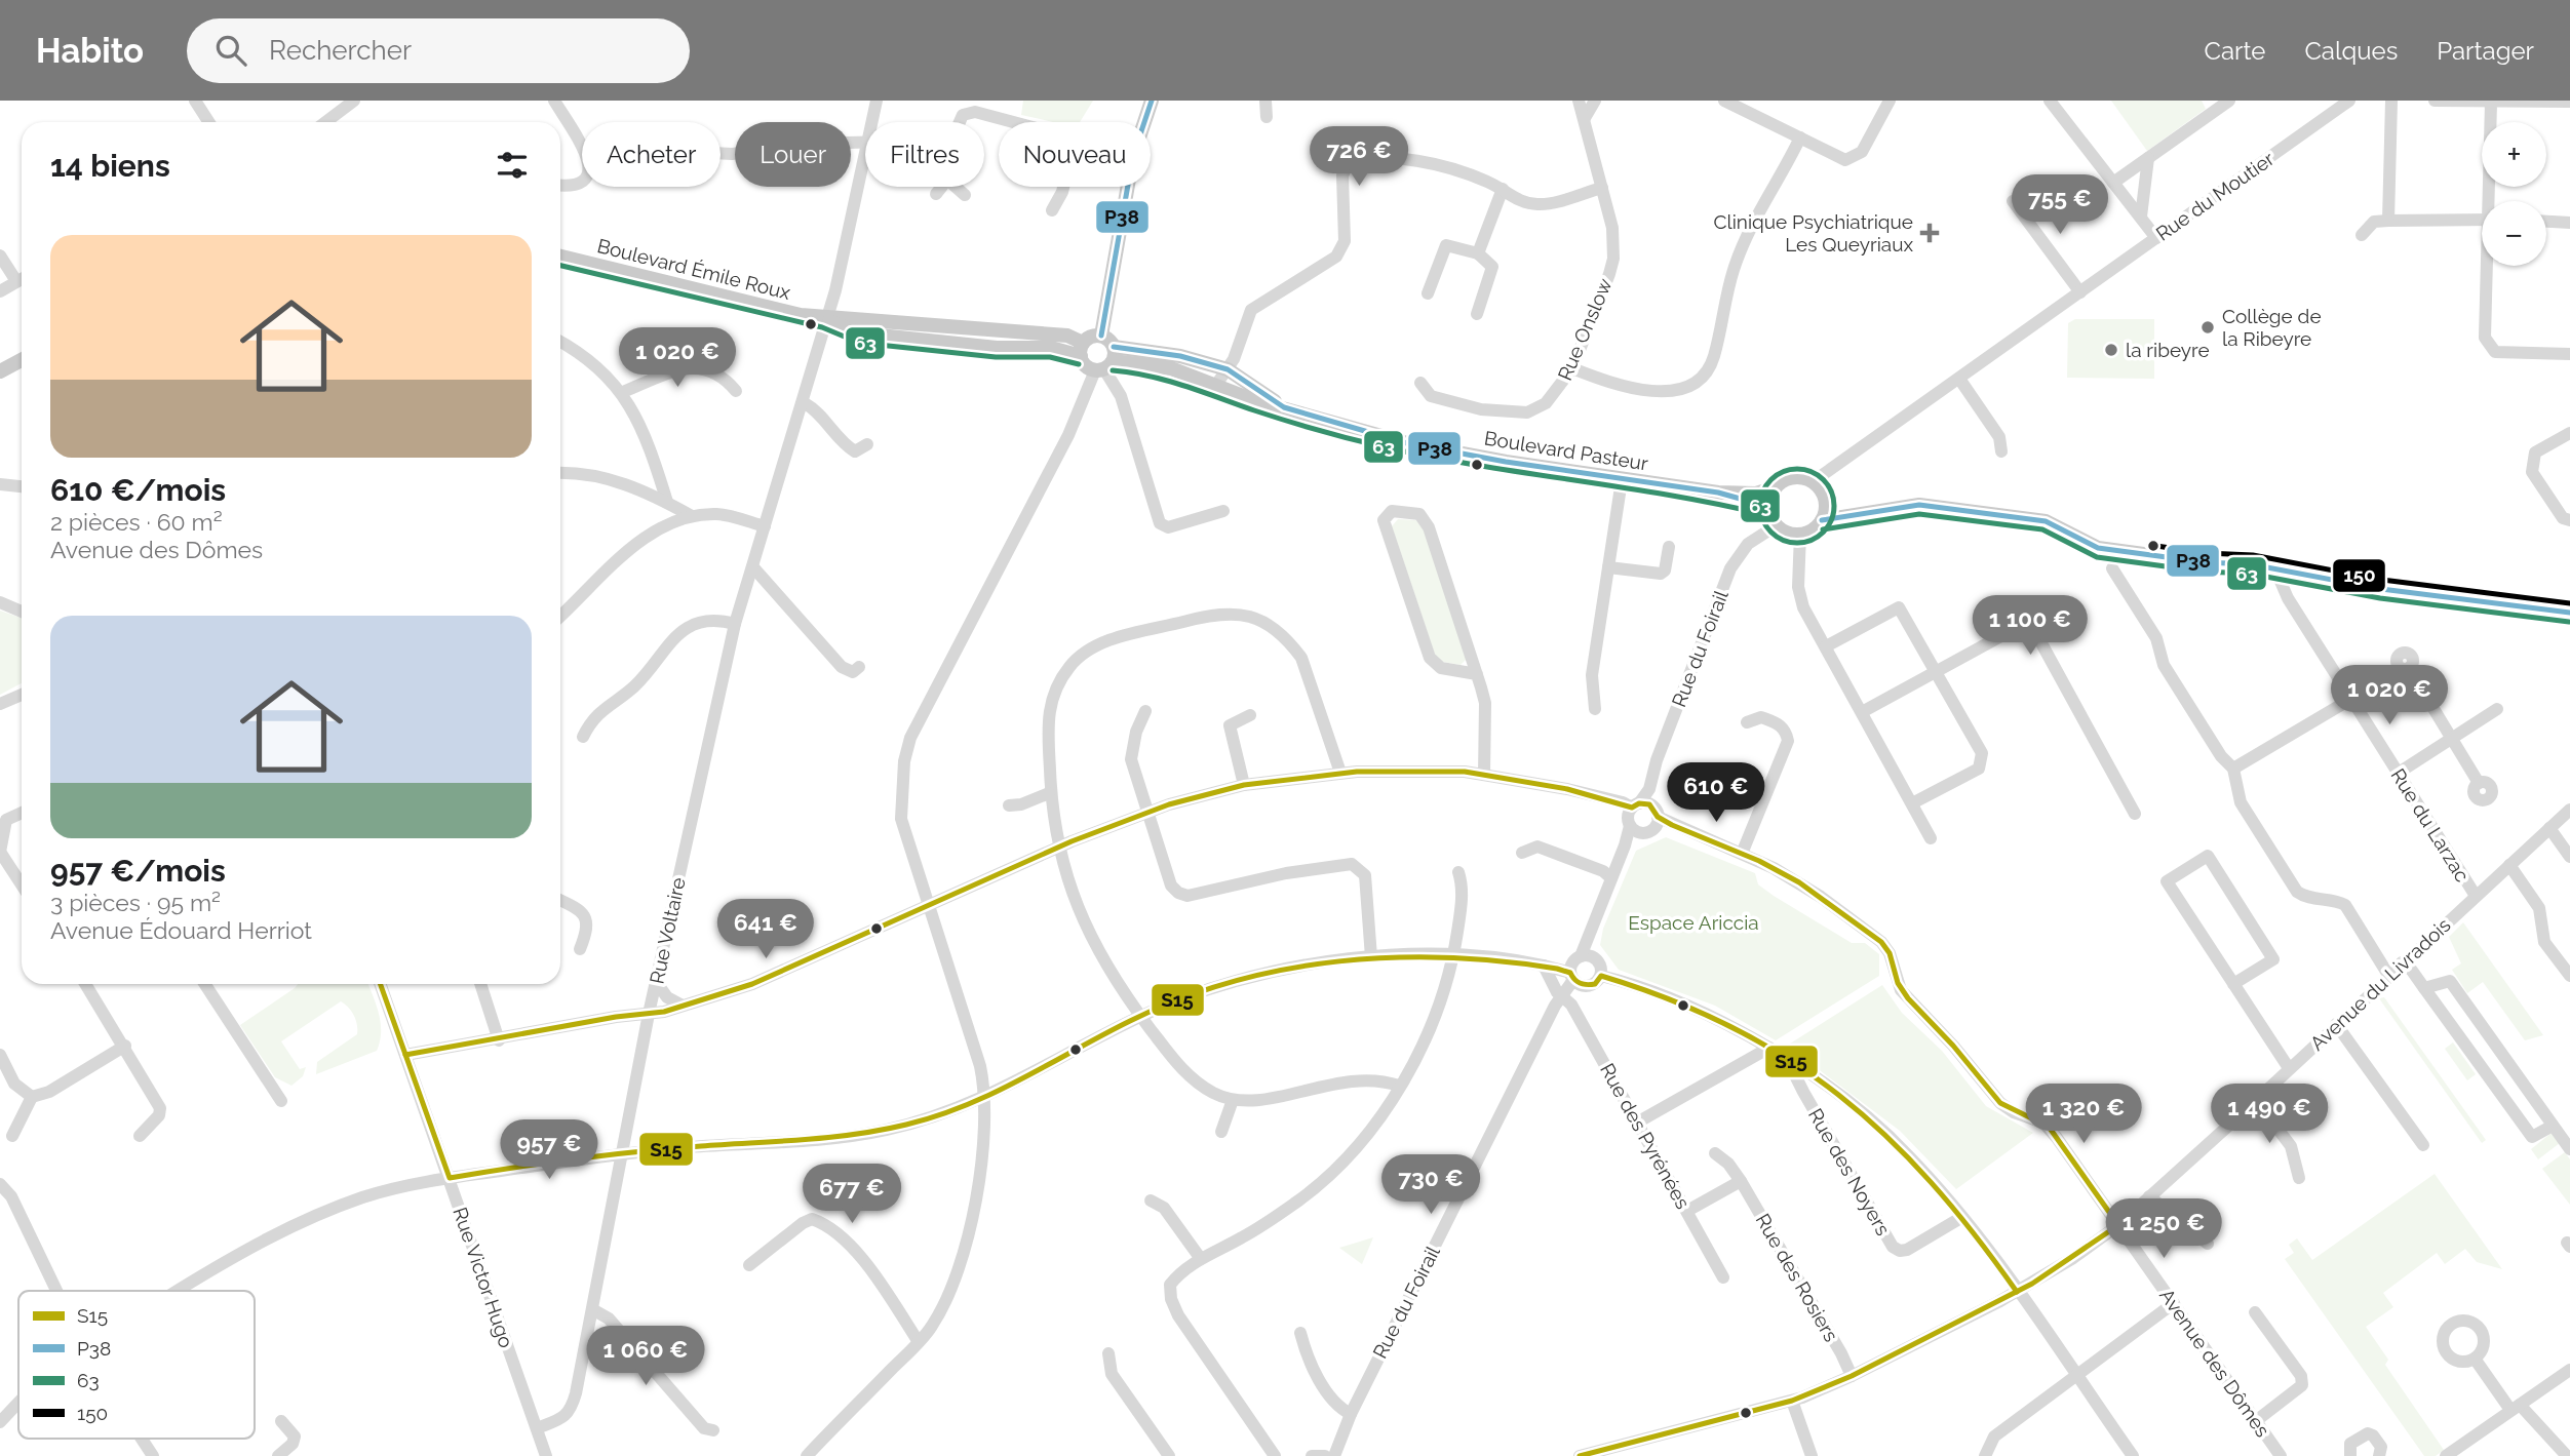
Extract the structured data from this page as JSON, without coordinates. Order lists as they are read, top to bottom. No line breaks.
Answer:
{"streets":{"main road":["Boulevard Émile Roux","Boulevard Pasteur"],"street":["Rue du Moutier","Rue Onslow","Rue du Foirail","Rue du Larzac","Rue Voltaire","Avenue du Livradois","Rue des Pyrénées","Rue des Noyers","Rue Victor Hugo","Rue des Rosiers","Avenue des Dômes"]},"crossings":[["Rue du Moutier","Boulevard Pasteur"],["Rue du Moutier","Rue du Foirail"],["Boulevard Émile Roux","Rue Voltaire"],["Boulevard Pasteur","Rue du Foirail"],["Rue du Foirail","Rue des Pyrénées"],["Rue du Foirail","Avenue des Dômes"],["Rue du Larzac","Avenue du Livradois"],["Rue Voltaire","Rue Victor Hugo"],["Avenue du Livradois","Rue des Rosiers"],["Avenue du Livradois","Avenue des Dômes"]],"parks":["Espace Ariccia"],"places":{"health":["Clinique Psychiatrique Les Queyriaux"],"other":["Collège de la Ribeyre","la ribeyre"]},"lines":["transit line P38","transit line 63","transit line 150","transit line S15"],"legend":["S15","P38","63","150"],"page":{"header":"Habito","search":"Rechercher","nav":["Carte","Calques","Partager"],"map_buttons":["+","−"],"chip":["Acheter","Louer","Filtres","Nouveau"],"heading":"14 biens","price":["726 €","755 €","1 020 €","1 100 €","1 020 €","610 €","641 €","1 320 €","1 490 €","957 €","730 €","677 €","1 250 €","1 060 €"],"list":[{"name":"610 €/mois","note":"2 pièces · 60 m² · Avenue des Dômes"},{"name":"957 €/mois","note":"3 pièces · 95 m² · Avenue Édouard Herriot"}]}}
